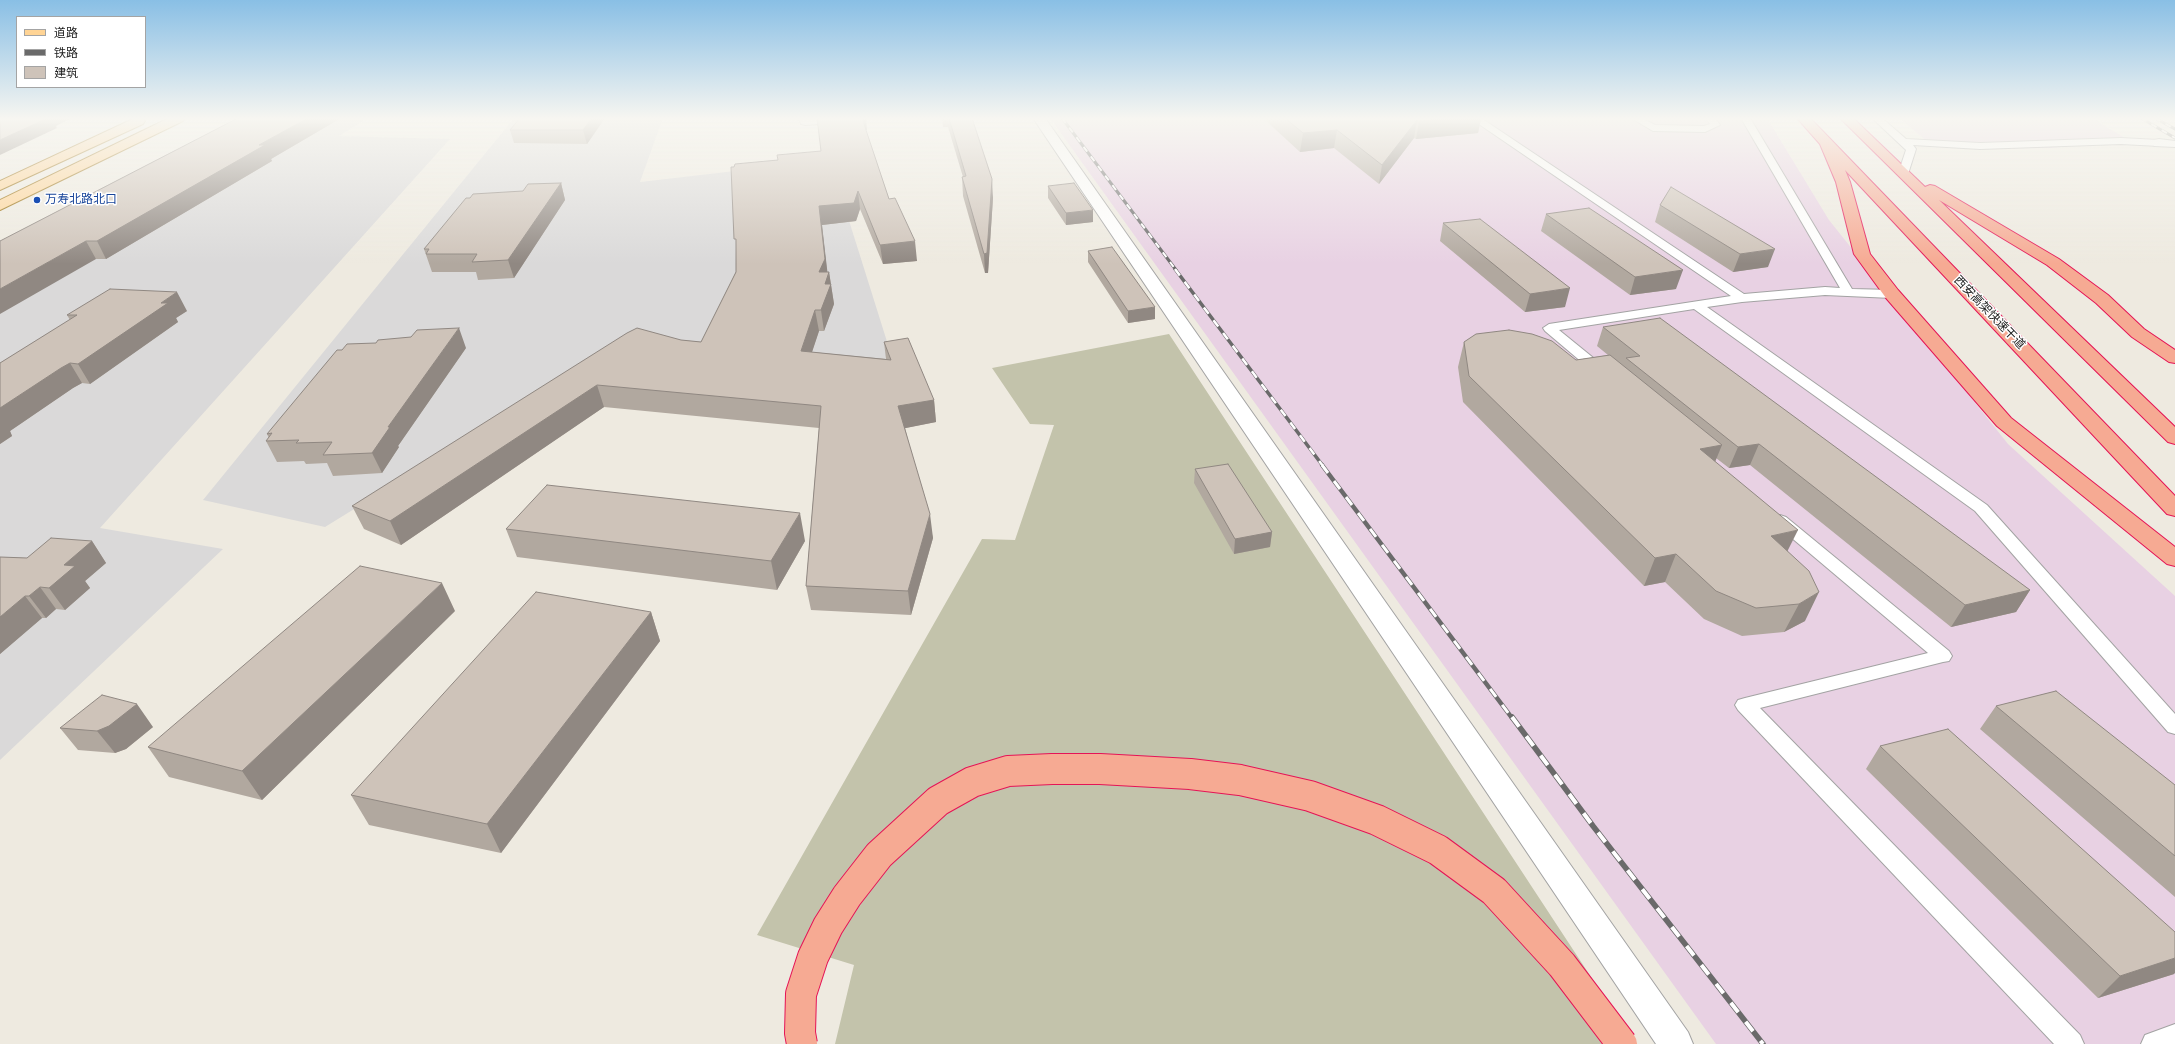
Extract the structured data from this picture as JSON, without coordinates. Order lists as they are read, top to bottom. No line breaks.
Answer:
{"streets":{"highway":["西安高架快速干道"]},"places":["万寿北路北口"],"legend":["道路","铁路","建筑"]}
